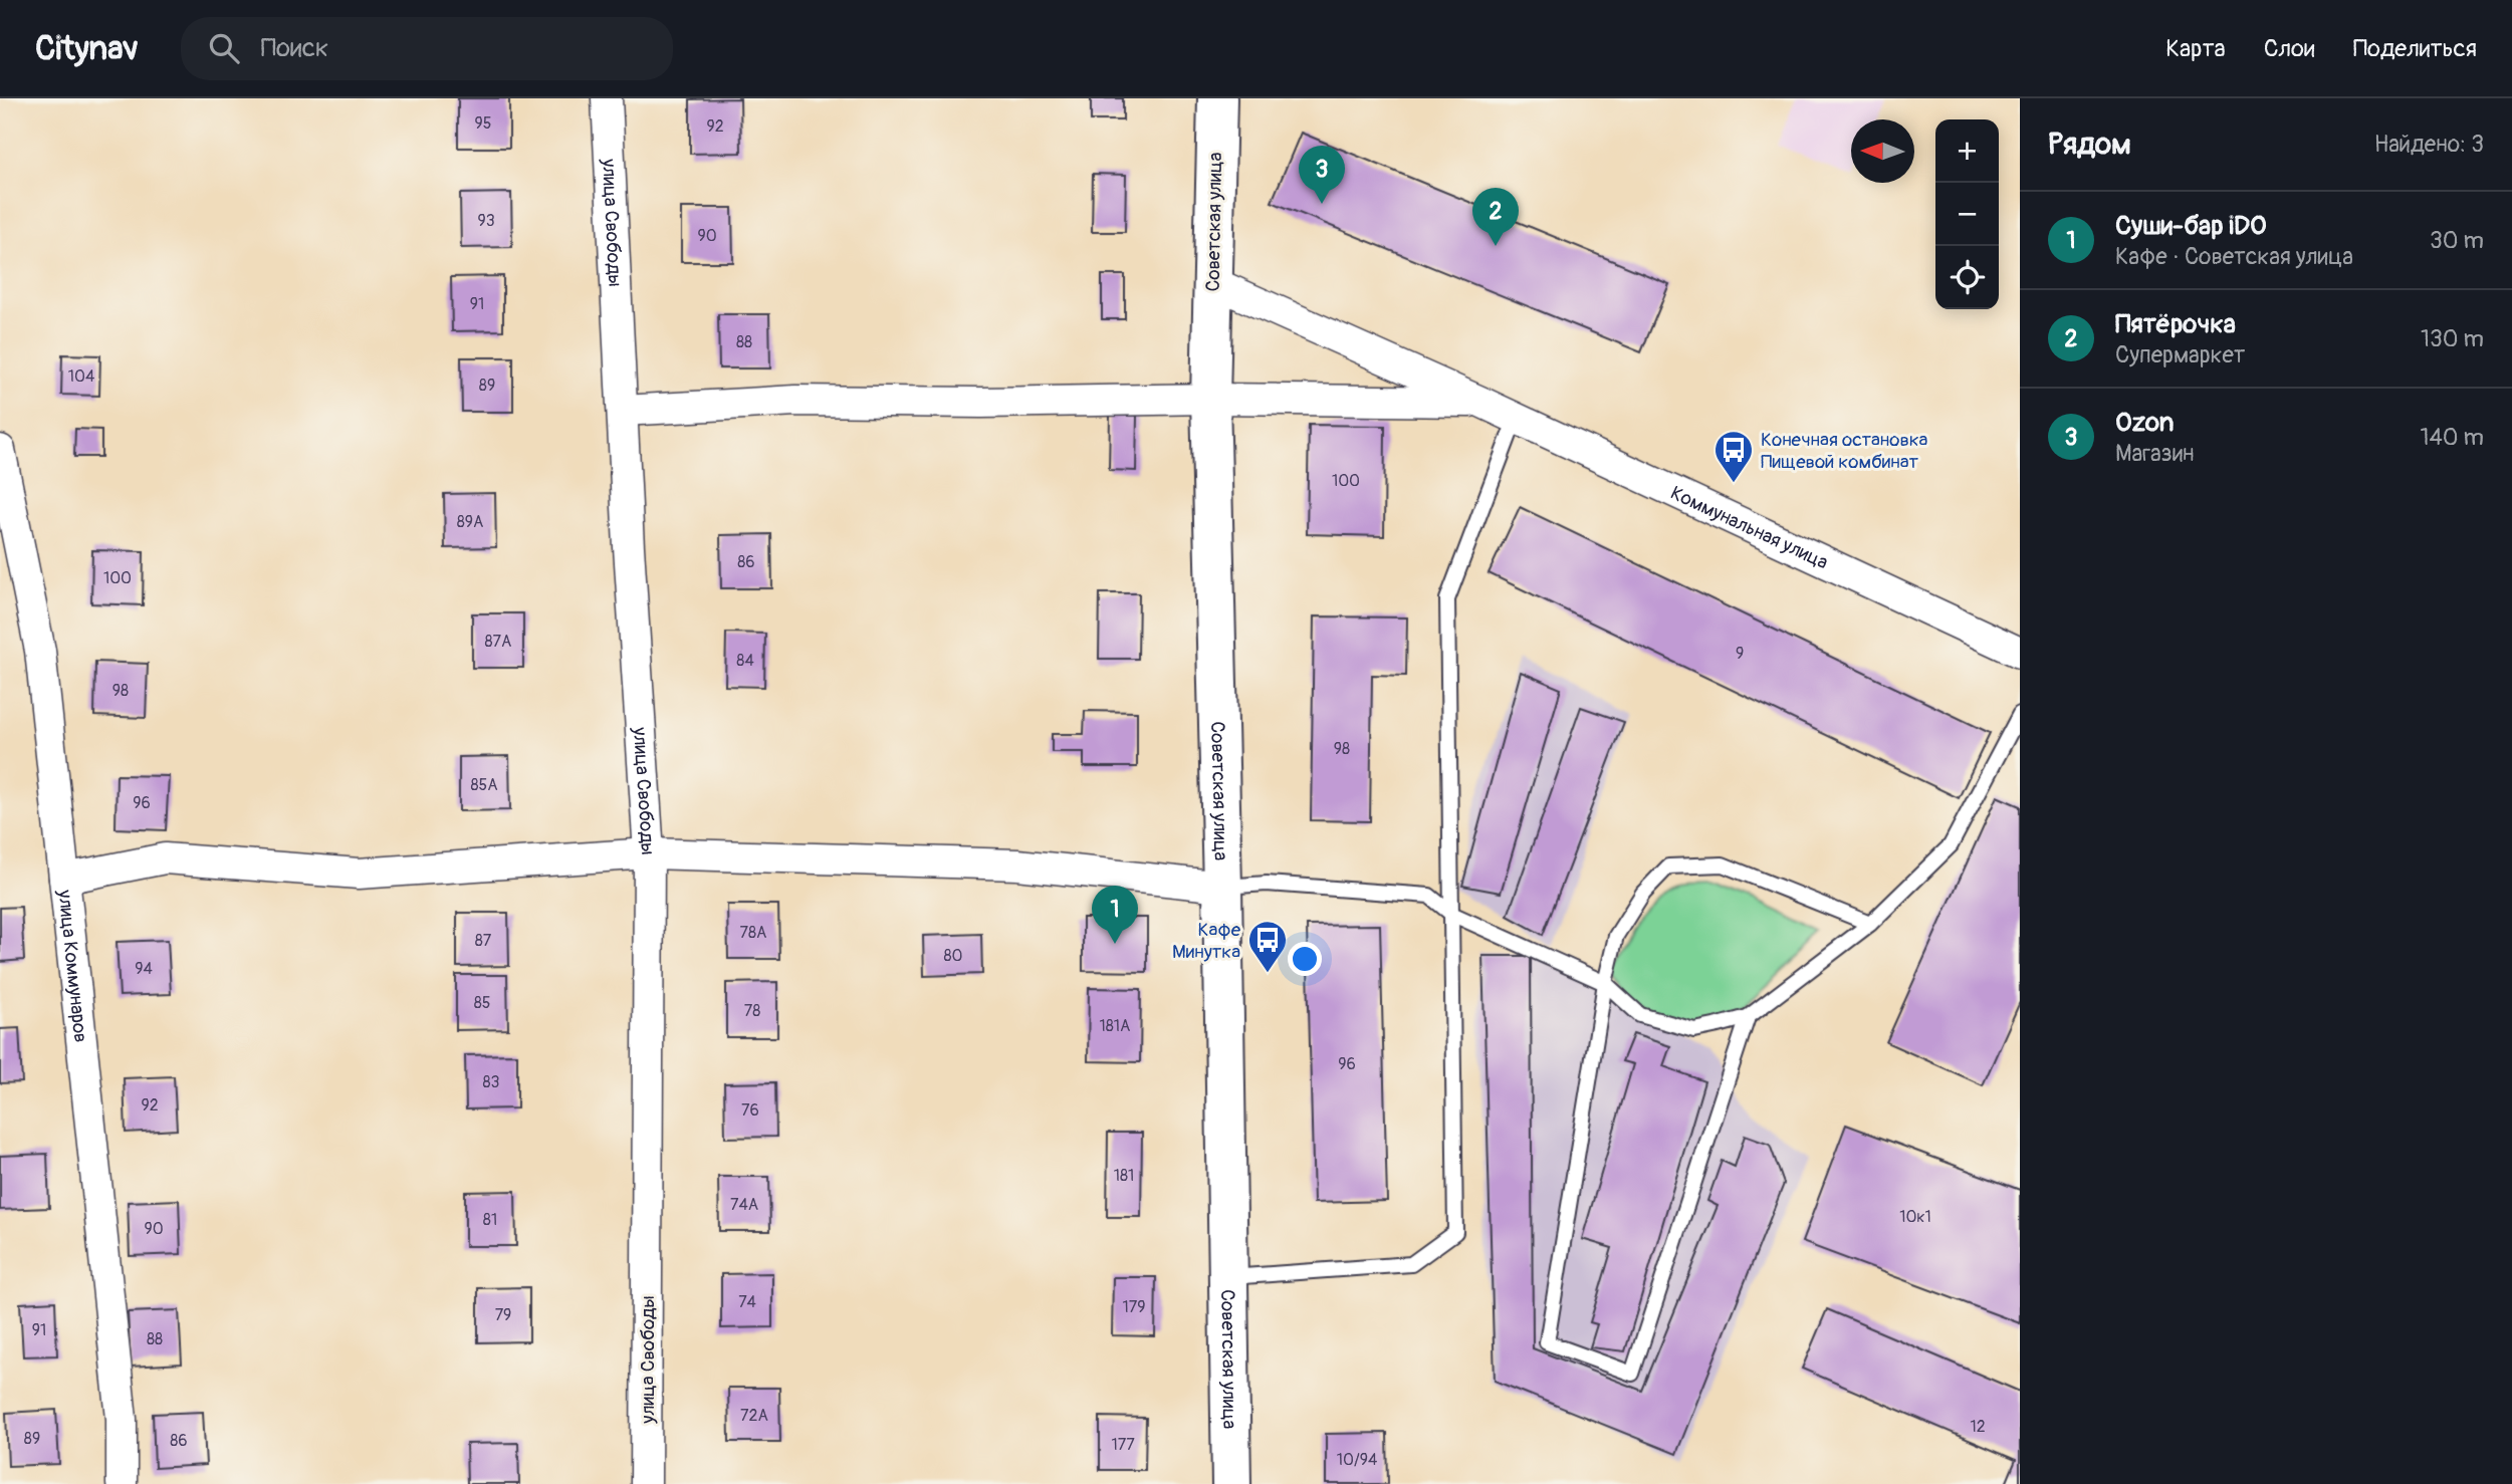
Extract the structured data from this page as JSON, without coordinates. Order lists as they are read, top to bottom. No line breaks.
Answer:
{"streets":{"main road":["Советская улица"],"street":["улица Свободы","Коммунальная улица","улица Коммунаров"]},"crossings":[["улица Свободы","Коммунальная улица"],["Советская улица","Коммунальная улица"]],"places":{"bus stop":["Конечная остановка Пищевой комбинат","Кафе Минутка"]},"house_numbers":["95","92","93","90","91","88","104","89","100","89А","86","100","87А","9","84","98","98","85А","96","78А","87","80","94","85","78","181А","96","83","92","76","181","74А","10к1","81","90","74","179","79","91","88","72А","12","89","86","177","10/94"],"north":"left","page":{"header":"Citynav","search":"Поиск","nav":["Карта","Слои","Поделиться"],"heading":["Рядом","Найдено: 3"],"map_buttons":["+","−"],"pins":["3","2","1"],"list":[{"mark":"1","name":"Суши-бар iDO","note":"Кафе · Советская улица","value":"30 m"},{"mark":"2","name":"Пятёрочка","note":"Супермаркет","value":"130 m"},{"mark":"3","name":"Ozon","note":"Магазин","value":"140 m"}]}}
